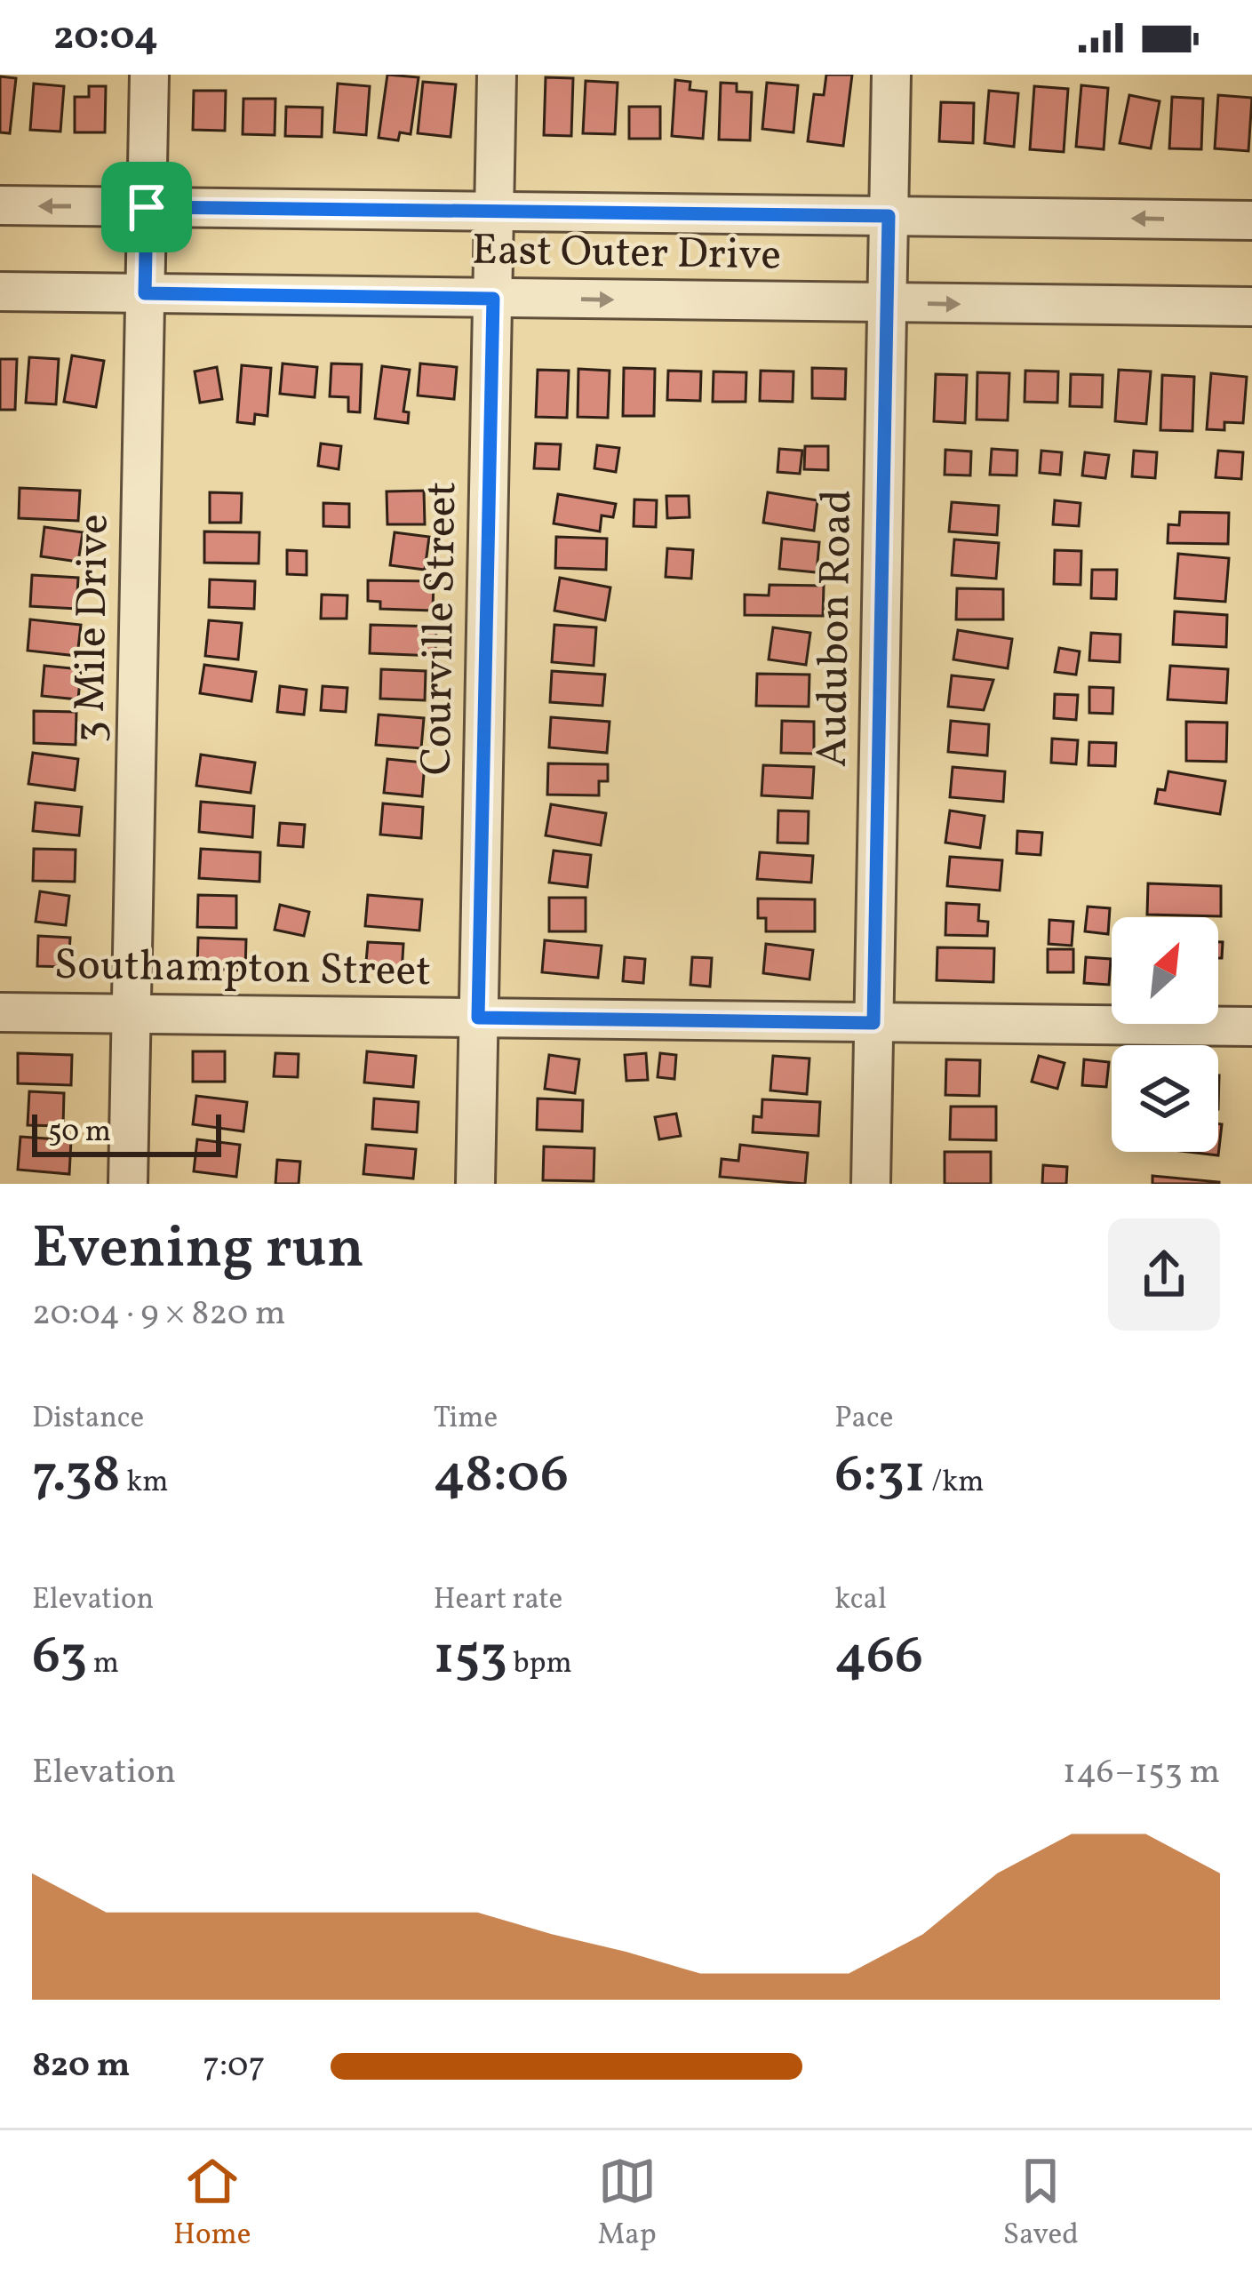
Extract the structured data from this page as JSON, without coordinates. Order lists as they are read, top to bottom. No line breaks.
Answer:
{"streets":{"street":["East Outer Drive","3 Mile Drive","Courville Street","Audubon Road","Southampton Street"]},"crossings":[["East Outer Drive","3 Mile Drive"],["East Outer Drive","Courville Street"],["East Outer Drive","Audubon Road"],["3 Mile Drive","Southampton Street"],["Courville Street","Southampton Street"],["Audubon Road","Southampton Street"]],"scale_bar":"50 m","north":"top right","page":{"status":"20:04","scale":"50 m","heading":["Evening run","20:04 · 9 × 820 m"],"stats":[["Distance","7.38 km"],["Time","48:06"],["Pace","6:31 /km"],["Elevation","63 m"],["Heart rate","153 bpm"],["kcal","466"]],"chart":["Elevation","146–153 m"],"list":[{"name":"820 m","note":"7:07"}],"tabs":["Home","Map","Saved"]}}
